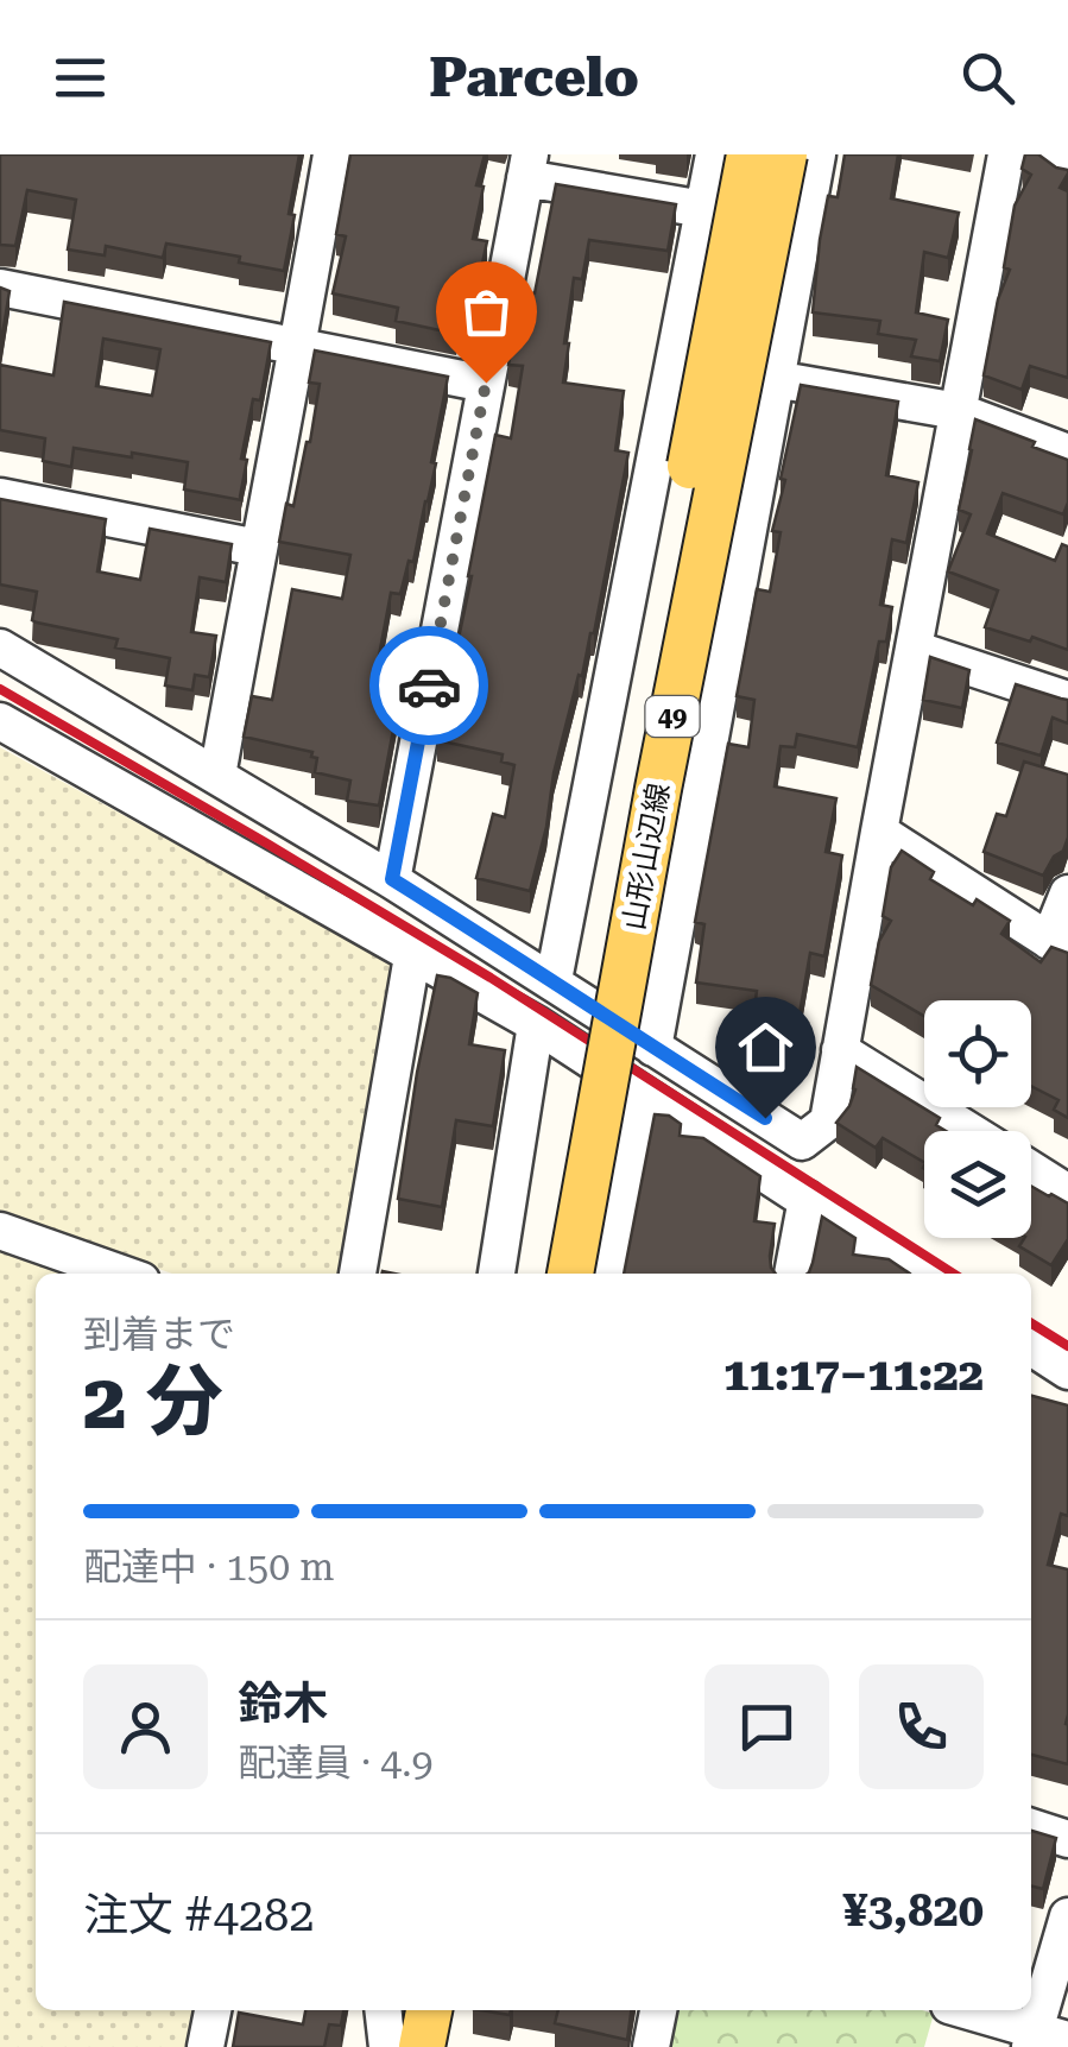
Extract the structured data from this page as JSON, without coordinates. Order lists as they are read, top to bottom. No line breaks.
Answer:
{"streets":{"main road":["49","山形山辺線"]},"page":{"header":"Parcelo","heading":["2 分","到着まで","11:17–11:22"],"panel":["鈴木","配達員 · 4.9","注文 #4282","¥3,820"],"bar":"配達中 · 150 m"}}
